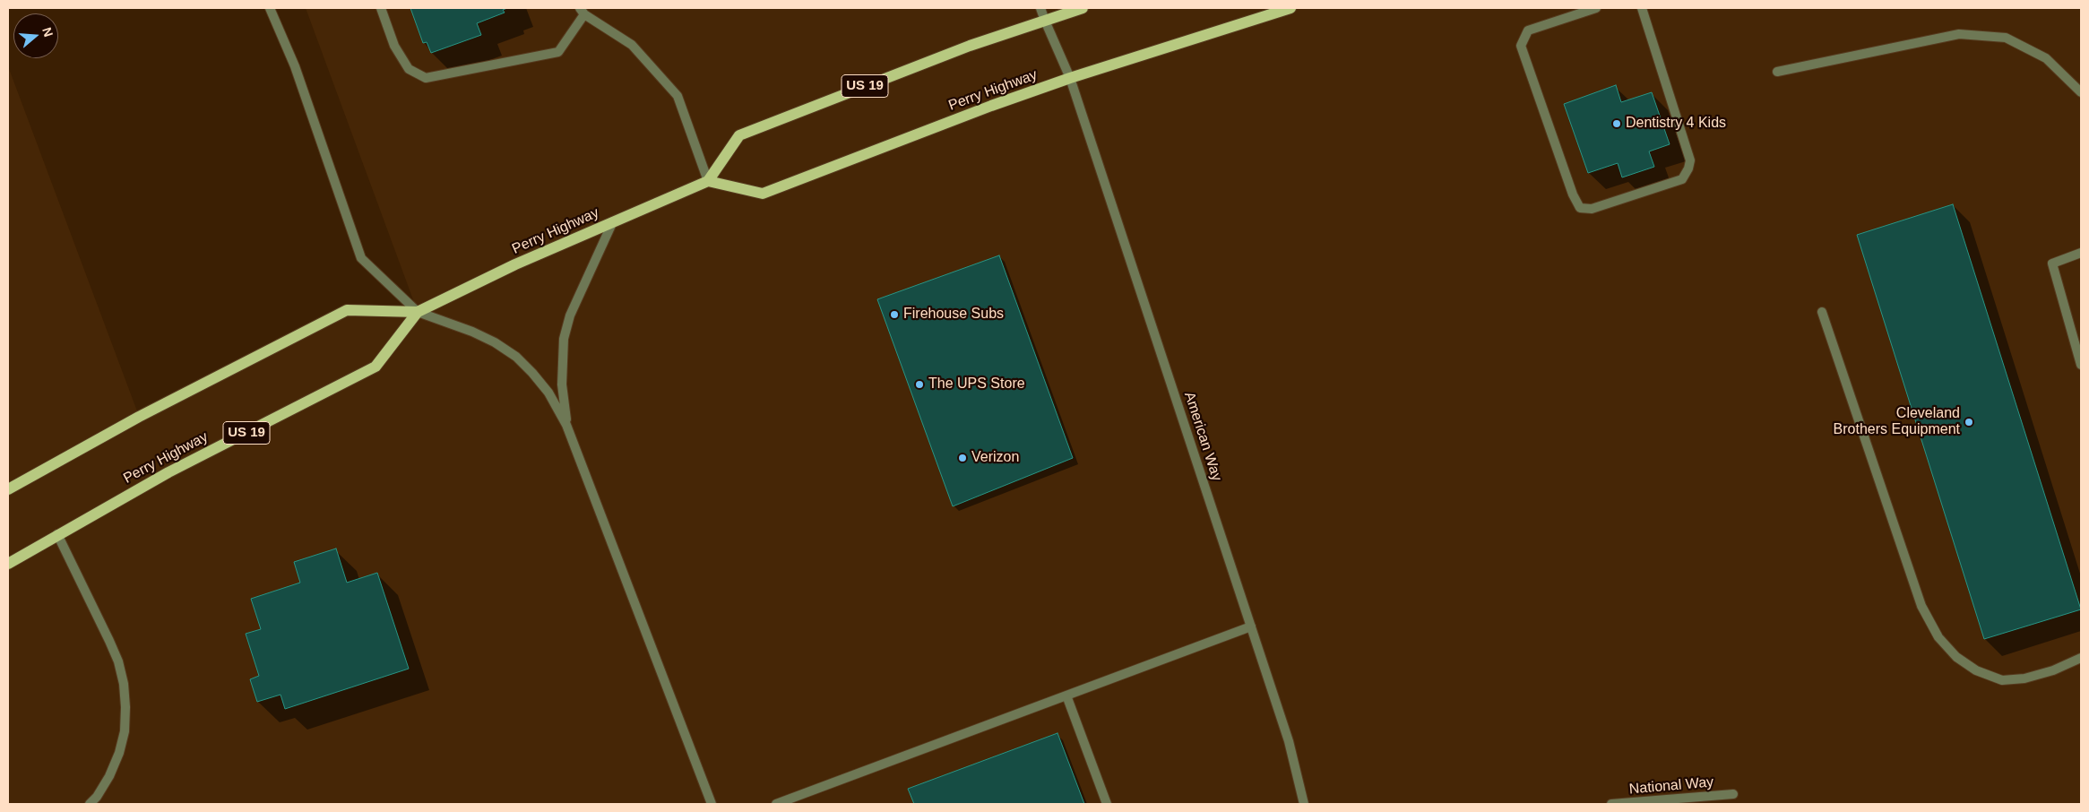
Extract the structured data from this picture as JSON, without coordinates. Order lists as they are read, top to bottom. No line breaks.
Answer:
{"streets":{"main road":["US 19","Perry Highway"],"street":["American Way","National Way"]},"crossings":[["US 19","Perry Highway"],["US 19","American Way"],["Perry Highway","American Way"]],"places":["Dentistry 4 Kids","Firehouse Subs","The UPS Store","Cleveland Brothers Equipment","Verizon"],"north":"right"}
